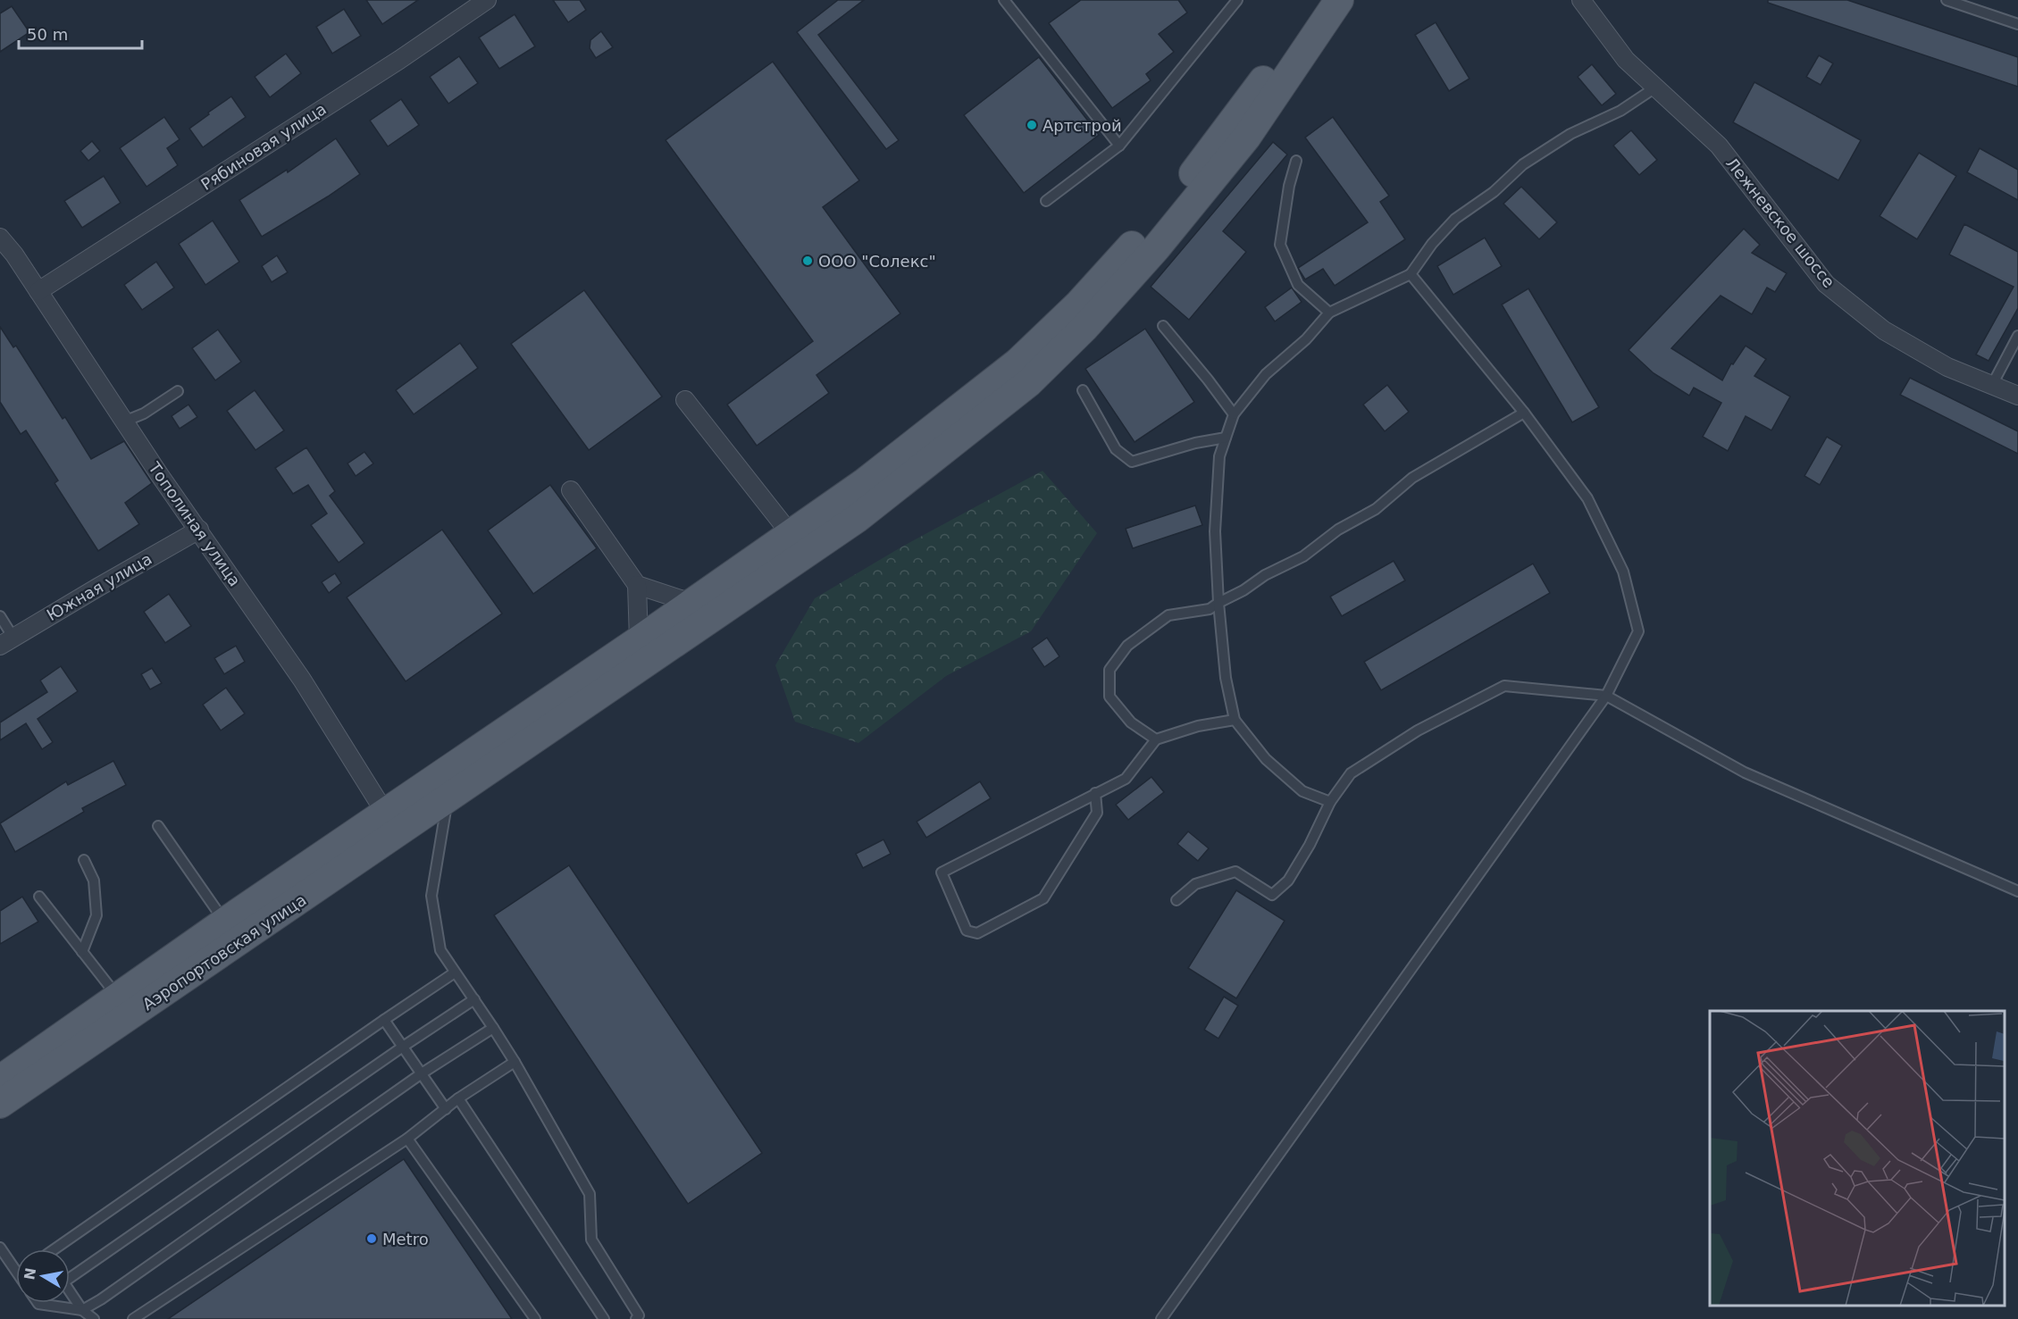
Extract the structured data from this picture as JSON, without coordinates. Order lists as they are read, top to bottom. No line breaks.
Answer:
{"streets":{"main road":["Аэропортовская улица"],"street":["Рябиновая улица","Лежневское шоссе","Тополиная улица","Южная улица"]},"crossings":[["Рябиновая улица","Тополиная улица"],["Тополиная улица","Южная улица"],["Тополиная улица","Аэропортовская улица"]],"places":["Артстрой","ООО \"Солекс\"","Metro"],"scale_bar":"50 m","north":"left"}
